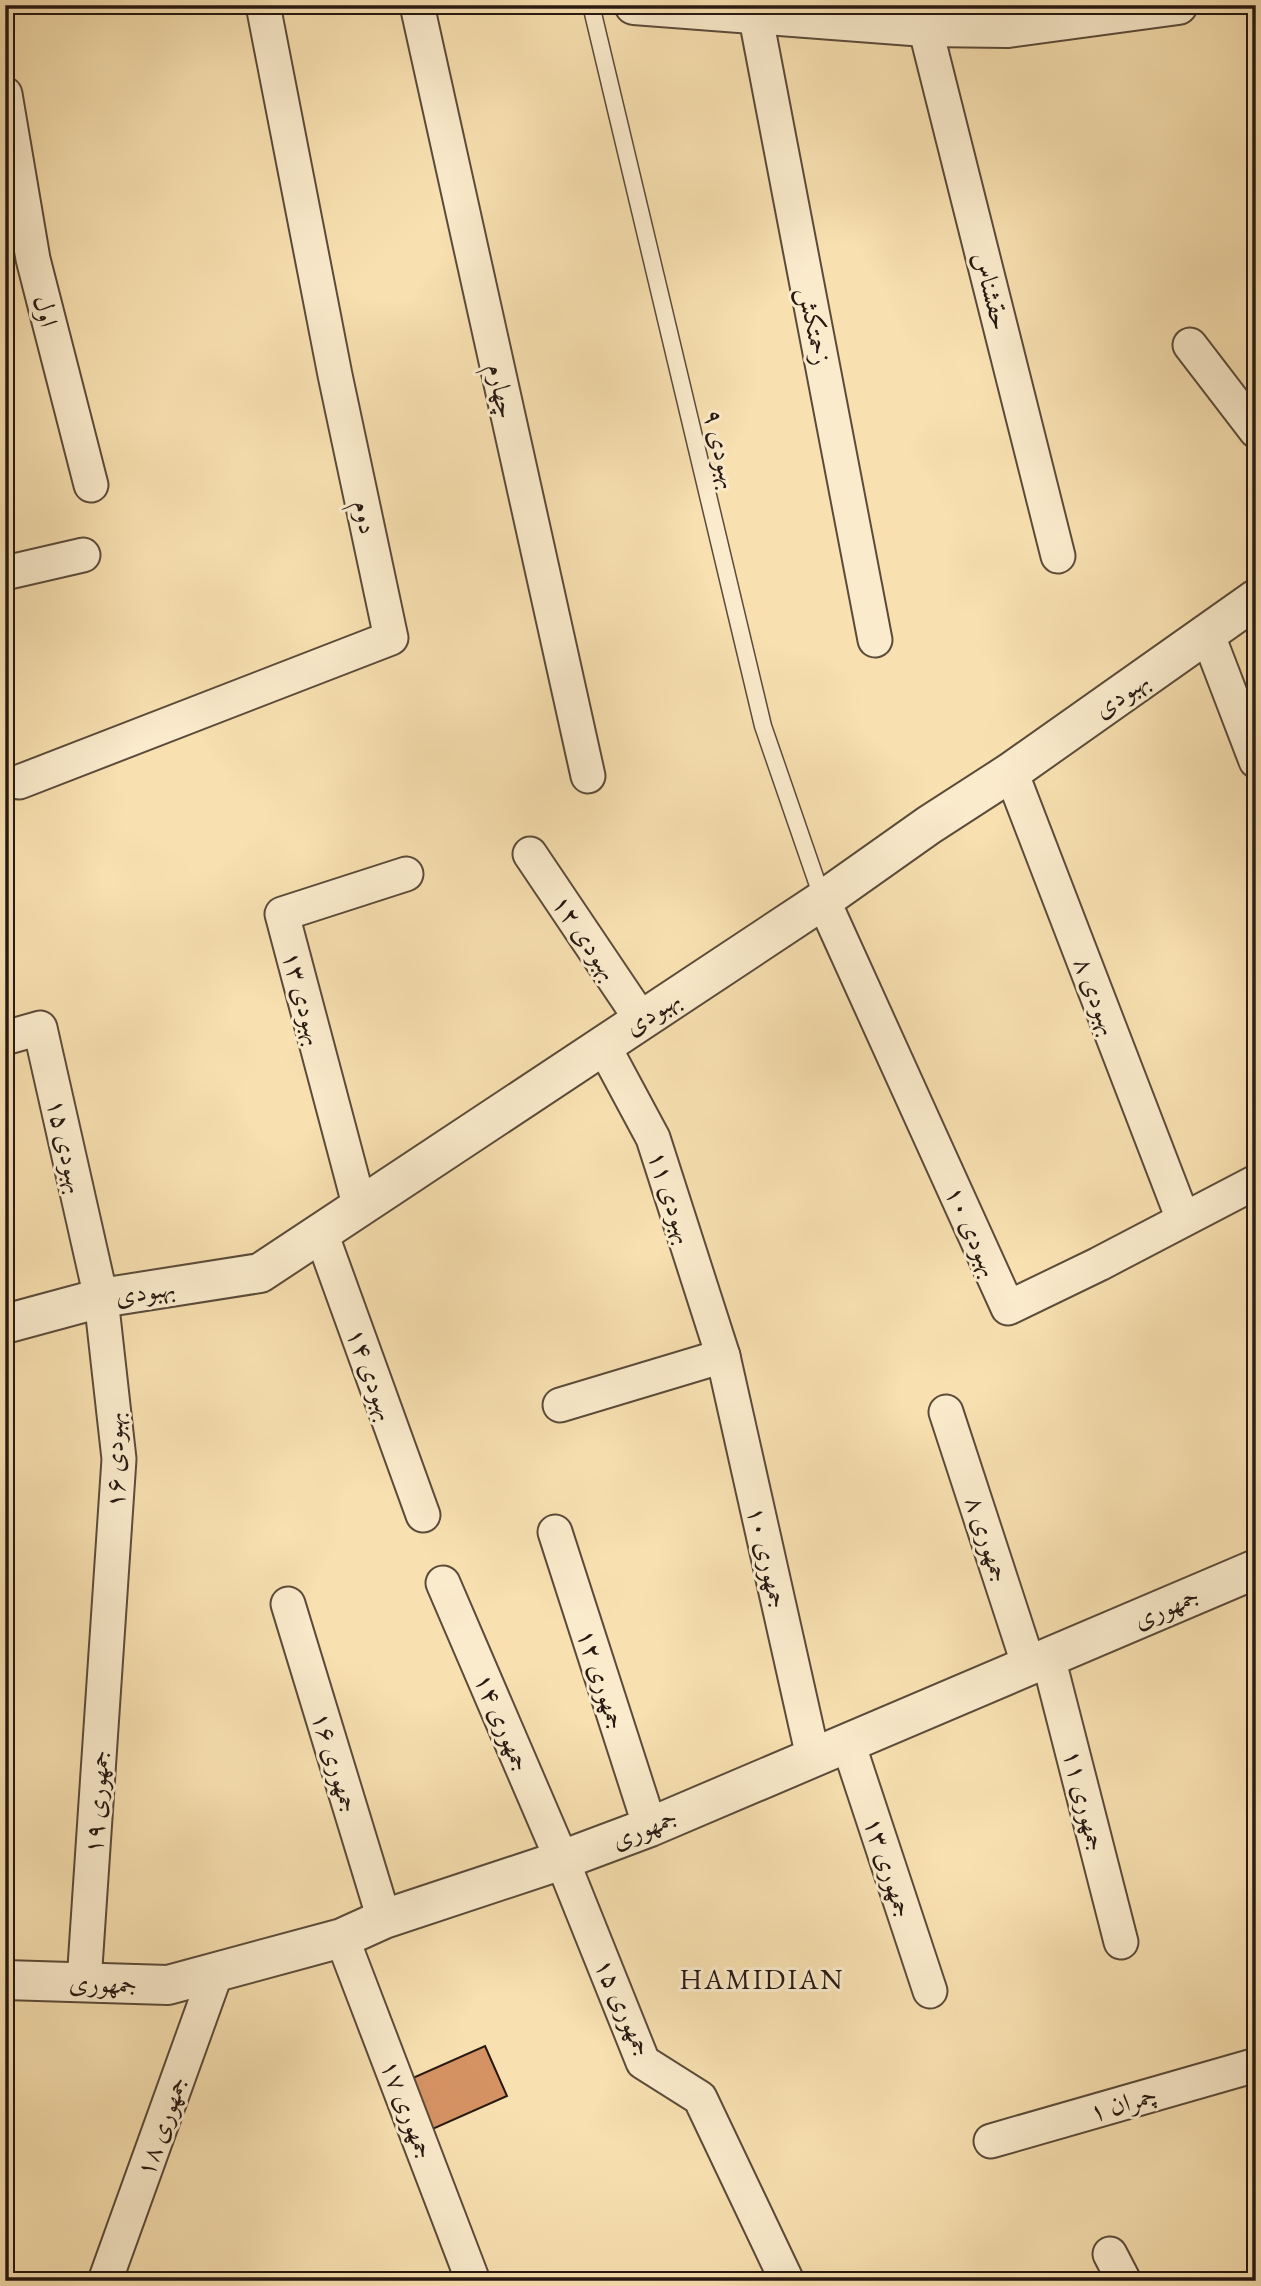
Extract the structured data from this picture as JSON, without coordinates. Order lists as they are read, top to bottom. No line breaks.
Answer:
{"streets":{"street":["حقشناس","اول","زحمتکش","چهارم","دوم","بهبودی","بهبودی ۱۲","بهبودی ۸","بهبودی ۱۳","بهبودی ۱۵","بهبودی ۱۱","بهبودی ۱۰","بهبودی ۱۴","بهبودی ۱۶","جمهوری ۸","جمهوری ۱۰","جمهوری","جمهوری ۱۲","جمهوری ۱۴","جمهوری ۱۶","جمهوری ۱۱","جمهوری ۱۹","جمهوری ۱۳","جمهوری ۱۵","چمران ۱","جمهوری ۱۷","جمهوری ۱۸"],"lane":["بهبودی ۹"]},"crossings":[["بهبودی ۹","بهبودی"],["بهبودی ۹","بهبودی ۱۰"],["بهبودی","بهبودی ۱۲"],["بهبودی","بهبودی ۸"],["بهبودی","بهبودی ۱۳"],["بهبودی","بهبودی ۱۵"],["بهبودی","بهبودی ۱۱"],["بهبودی","بهبودی ۱۰"],["بهبودی","بهبودی ۱۴"],["بهبودی","بهبودی ۱۶"],["بهبودی ۸","بهبودی ۱۰"],["بهبودی ۱۵","بهبودی ۱۶"],["بهبودی ۱۱","جمهوری ۱۰"],["بهبودی ۱۶","جمهوری ۱۹"],["جمهوری ۸","جمهوری"],["جمهوری ۸","جمهوری ۱۱"],["جمهوری ۱۰","جمهوری"],["جمهوری","جمهوری ۱۲"],["جمهوری","جمهوری ۱۴"],["جمهوری","جمهوری ۱۶"],["جمهوری","جمهوری ۱۱"],["جمهوری","جمهوری ۱۹"],["جمهوری","جمهوری ۱۳"],["جمهوری","جمهوری ۱۵"],["جمهوری","جمهوری ۱۷"],["جمهوری","جمهوری ۱۸"],["جمهوری ۱۴","جمهوری ۱۵"]],"districts":["HAMIDIAN"]}
